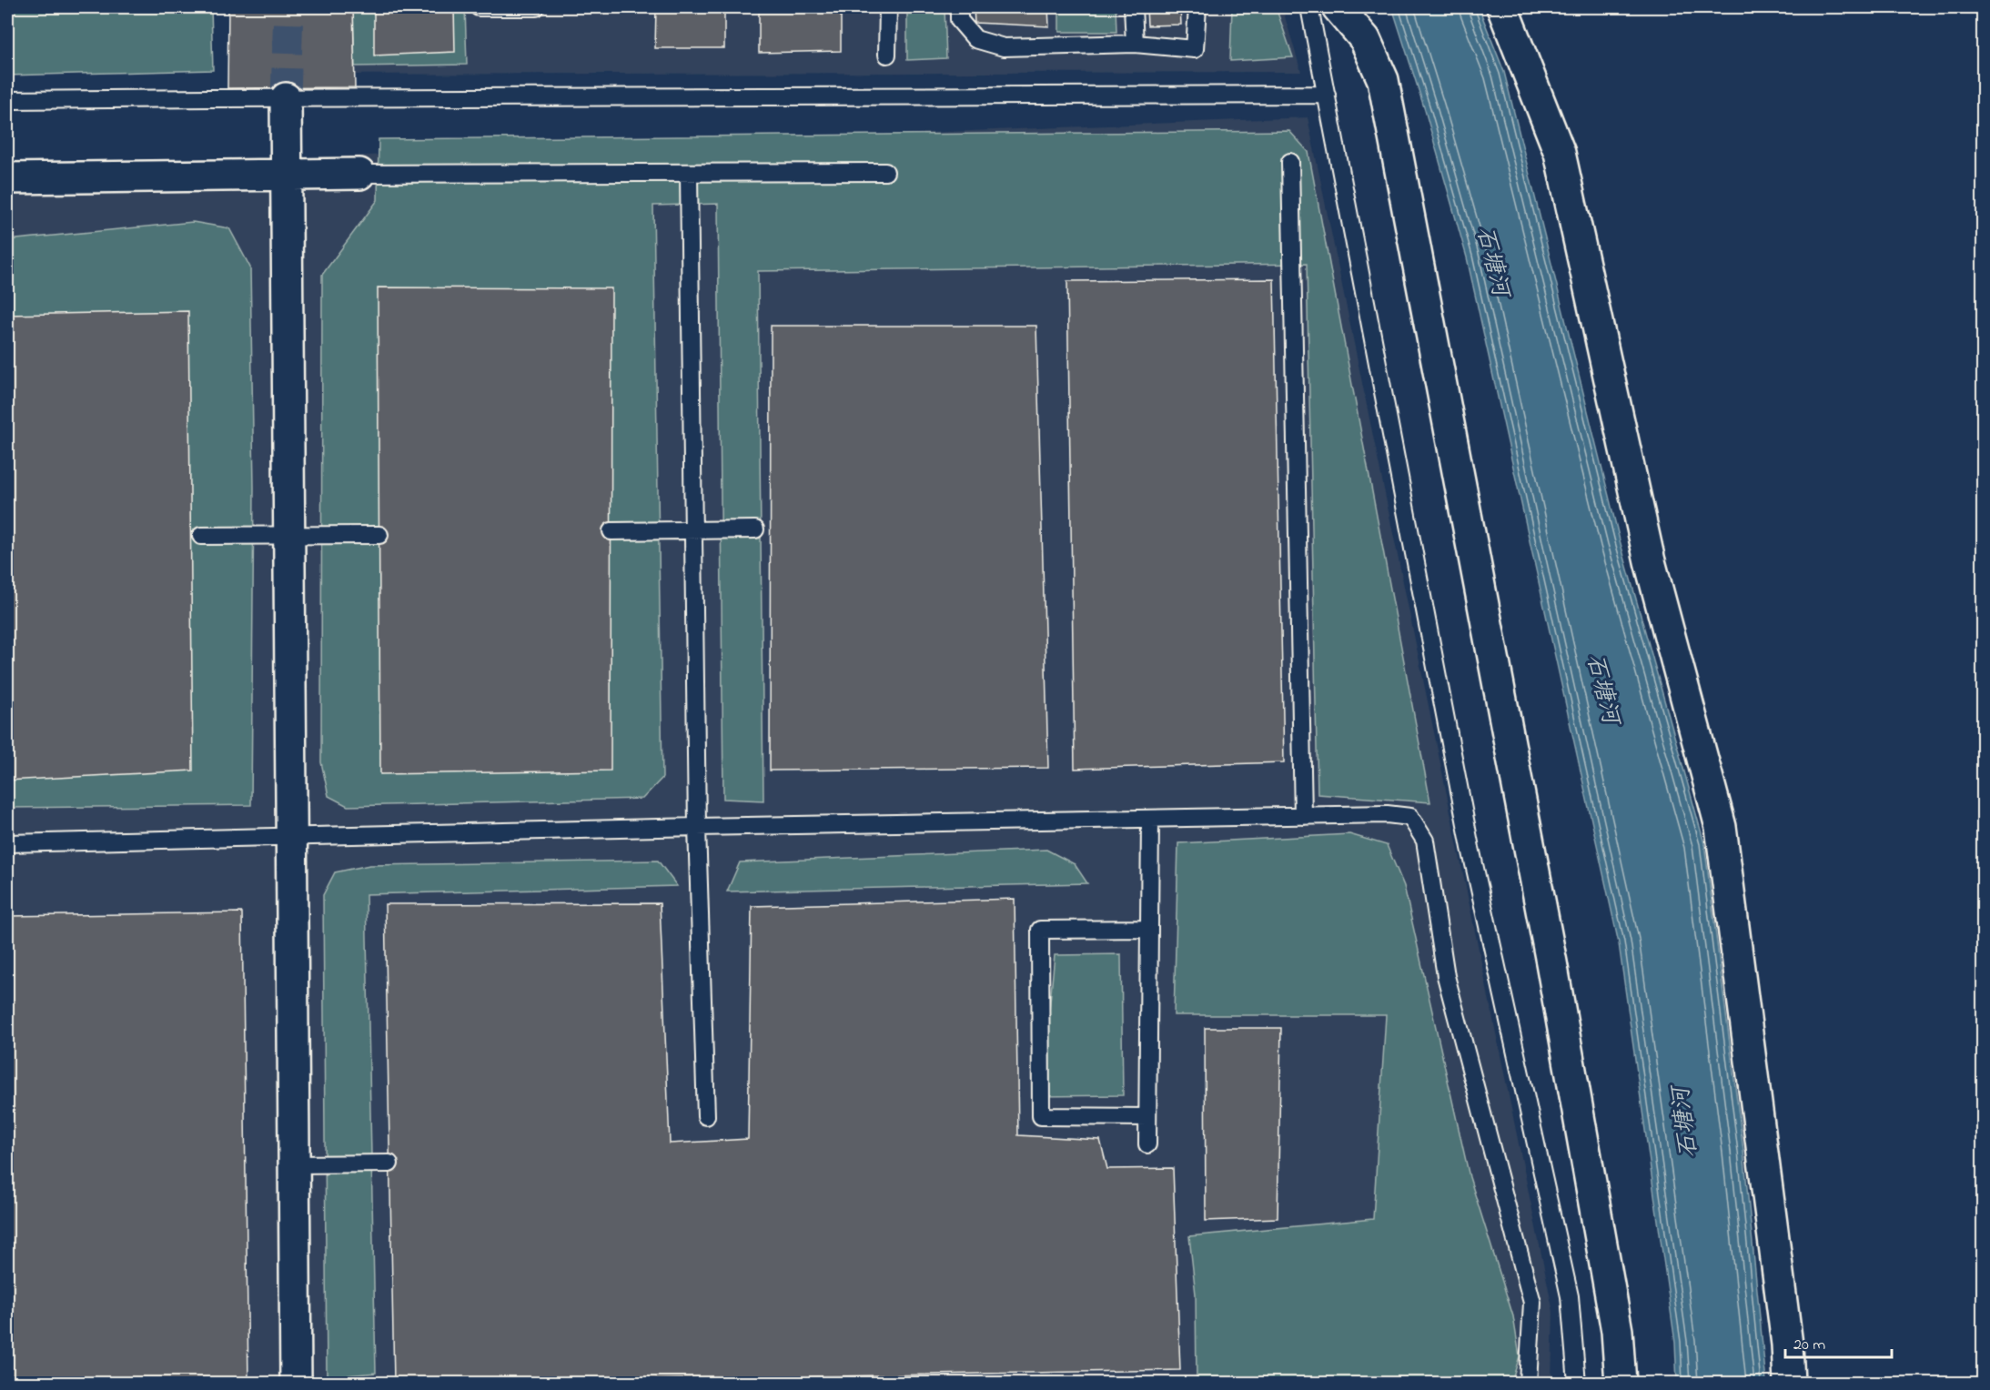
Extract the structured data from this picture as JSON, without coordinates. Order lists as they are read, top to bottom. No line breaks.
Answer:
{"water":["石塘河"],"scale_bar":"20 m"}
